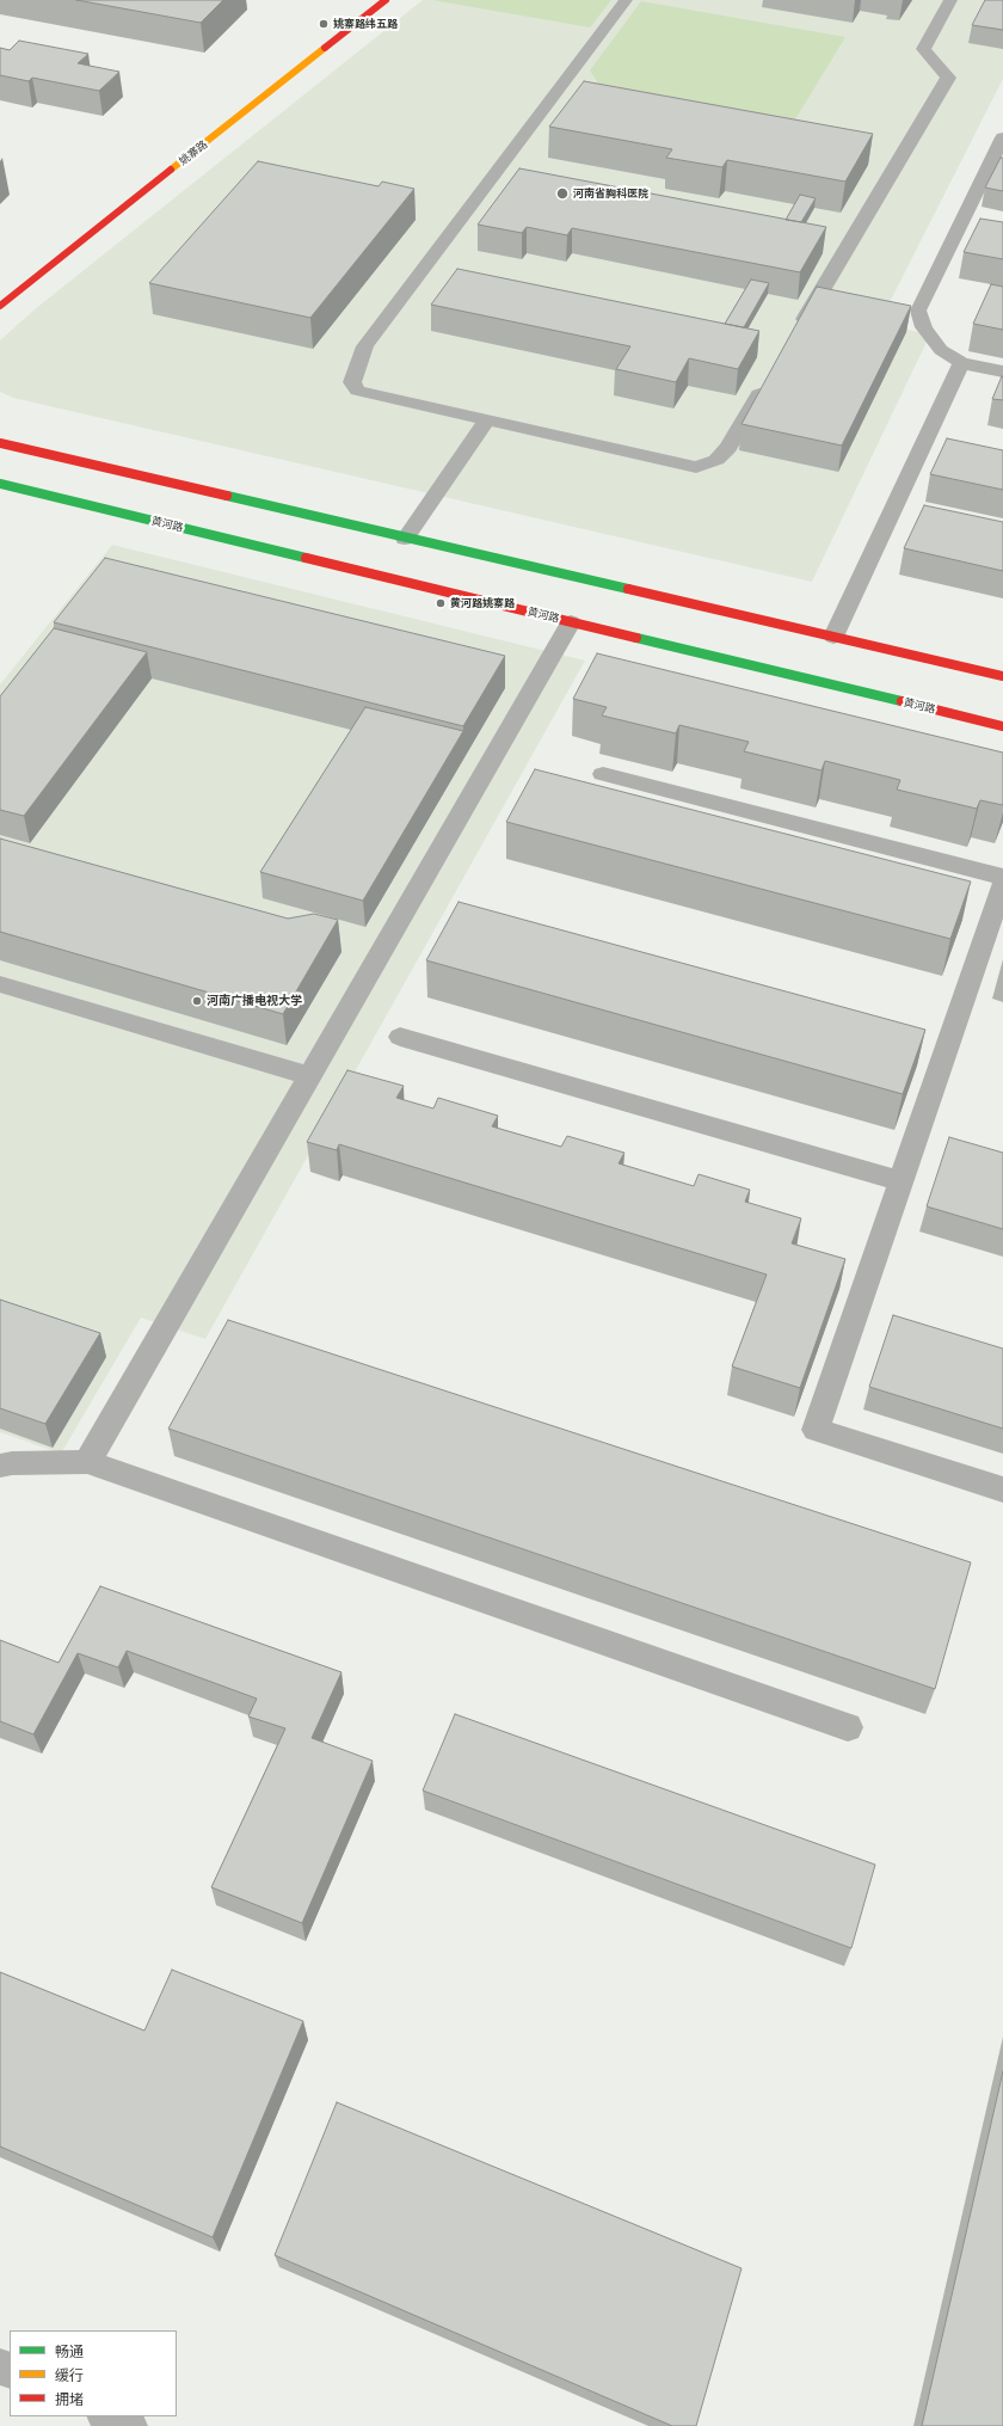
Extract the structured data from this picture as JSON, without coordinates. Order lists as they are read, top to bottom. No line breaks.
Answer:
{"streets":{"main road":["姚寨路","黄河路"]},"places":["姚寨路纬五路","河南省胸科医院","黄河路姚寨路","河南广播电视大学"],"legend":["畅通","缓行","拥堵"]}
